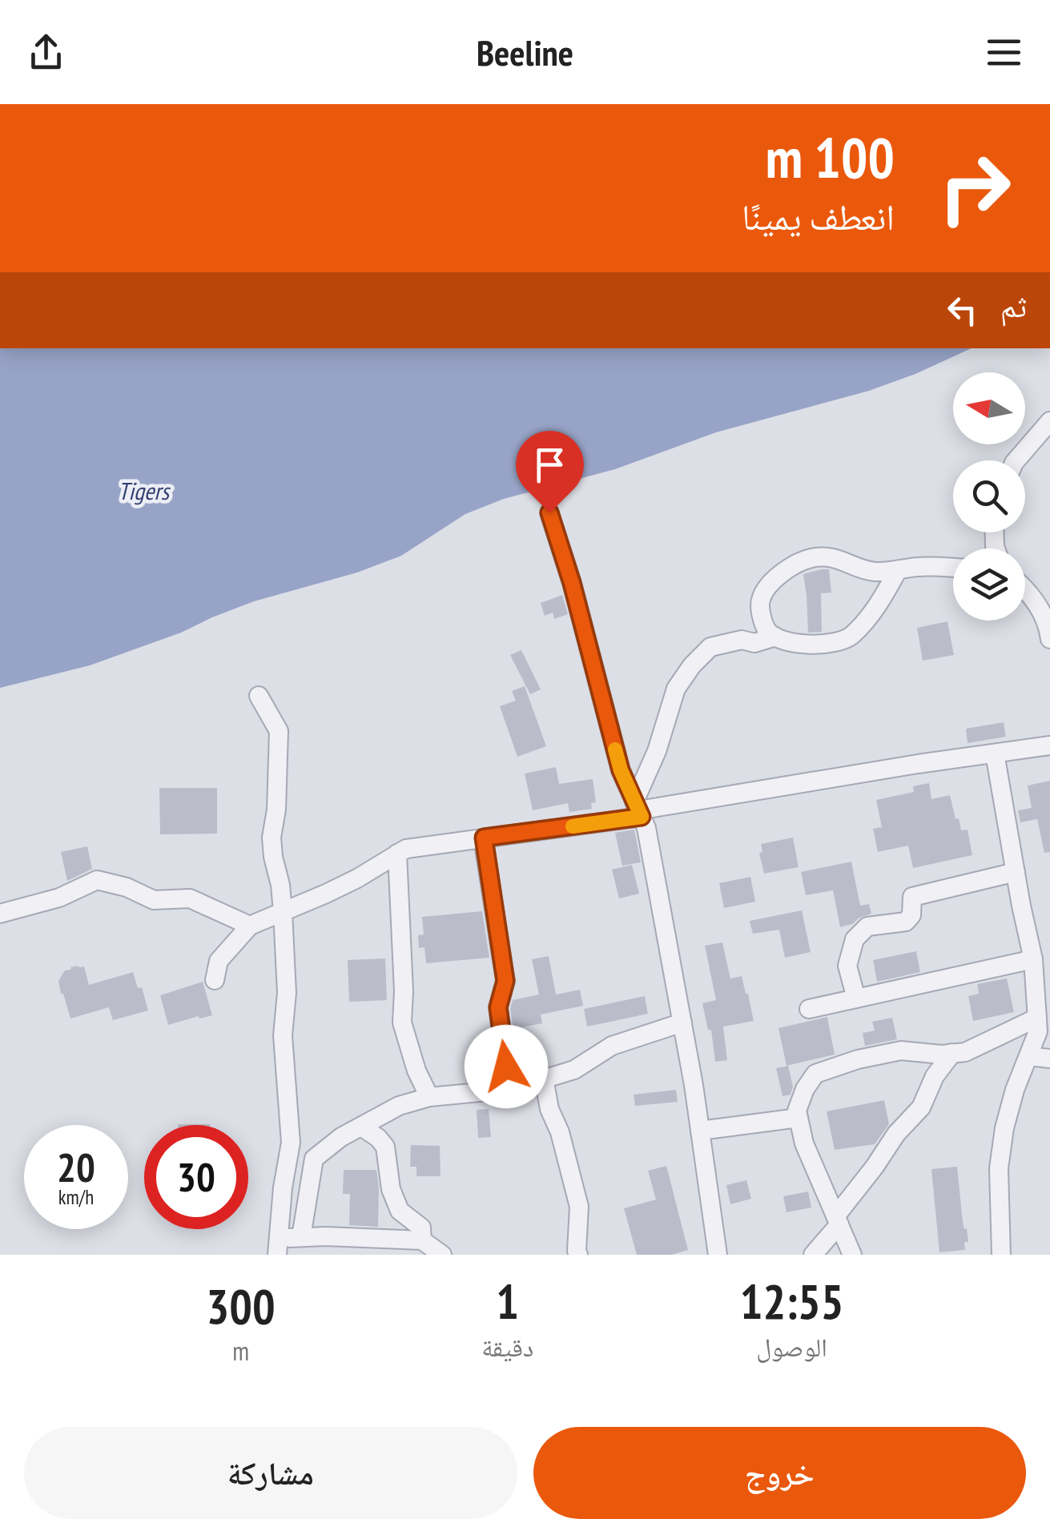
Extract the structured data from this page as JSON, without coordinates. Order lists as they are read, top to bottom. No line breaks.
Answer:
{"water":["Tigers"],"north":"left","page":{"header":"Beeline","turn":["100 m","انعطف يمينًا"],"then":"ثم","speed":"20 km/h","limit":"30","eta":["12:55","الوصول","1","دقيقة","300","m"],"buttons":["خروج","مشاركة"]}}
